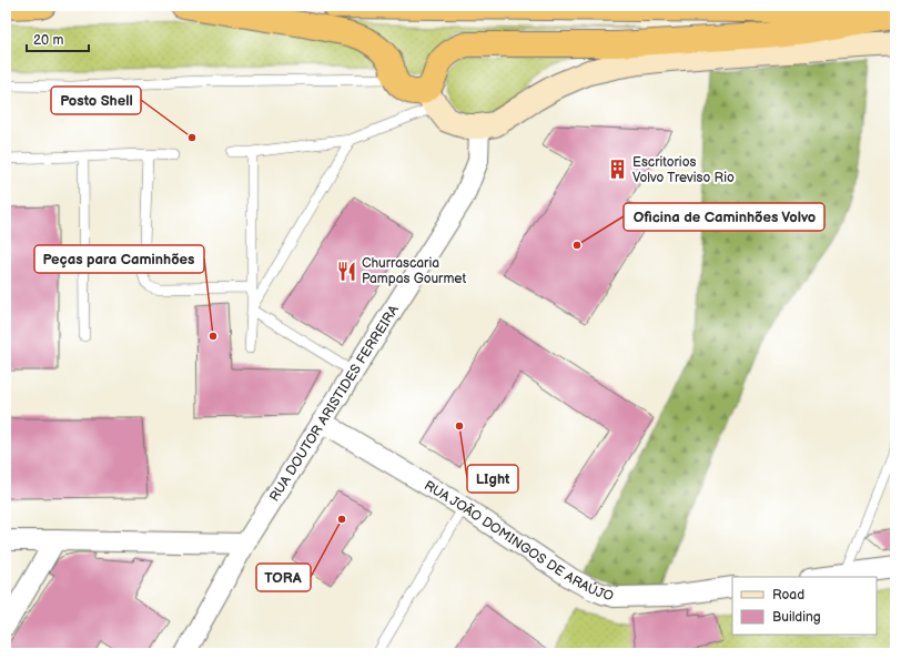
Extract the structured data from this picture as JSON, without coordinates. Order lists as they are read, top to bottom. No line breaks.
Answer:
{"streets":{"street":["RUA DOUTOR ARISTIDES FERREIRA","RUA JOÃO DOMINGOS DE ARAÚJO"]},"crossings":[["RUA DOUTOR ARISTIDES FERREIRA","RUA JOÃO DOMINGOS DE ARAÚJO"]],"places":{"other":["Posto Shell","Oficina de Caminhões Volvo","Peças para Caminhões","LIght","TORA"],"building":["Escritorios Volvo Treviso Rio"],"restaurant":["Churrascaria Pampas Gourmet"]},"legend":["Road","Building"],"scale_bar":"20 m"}
